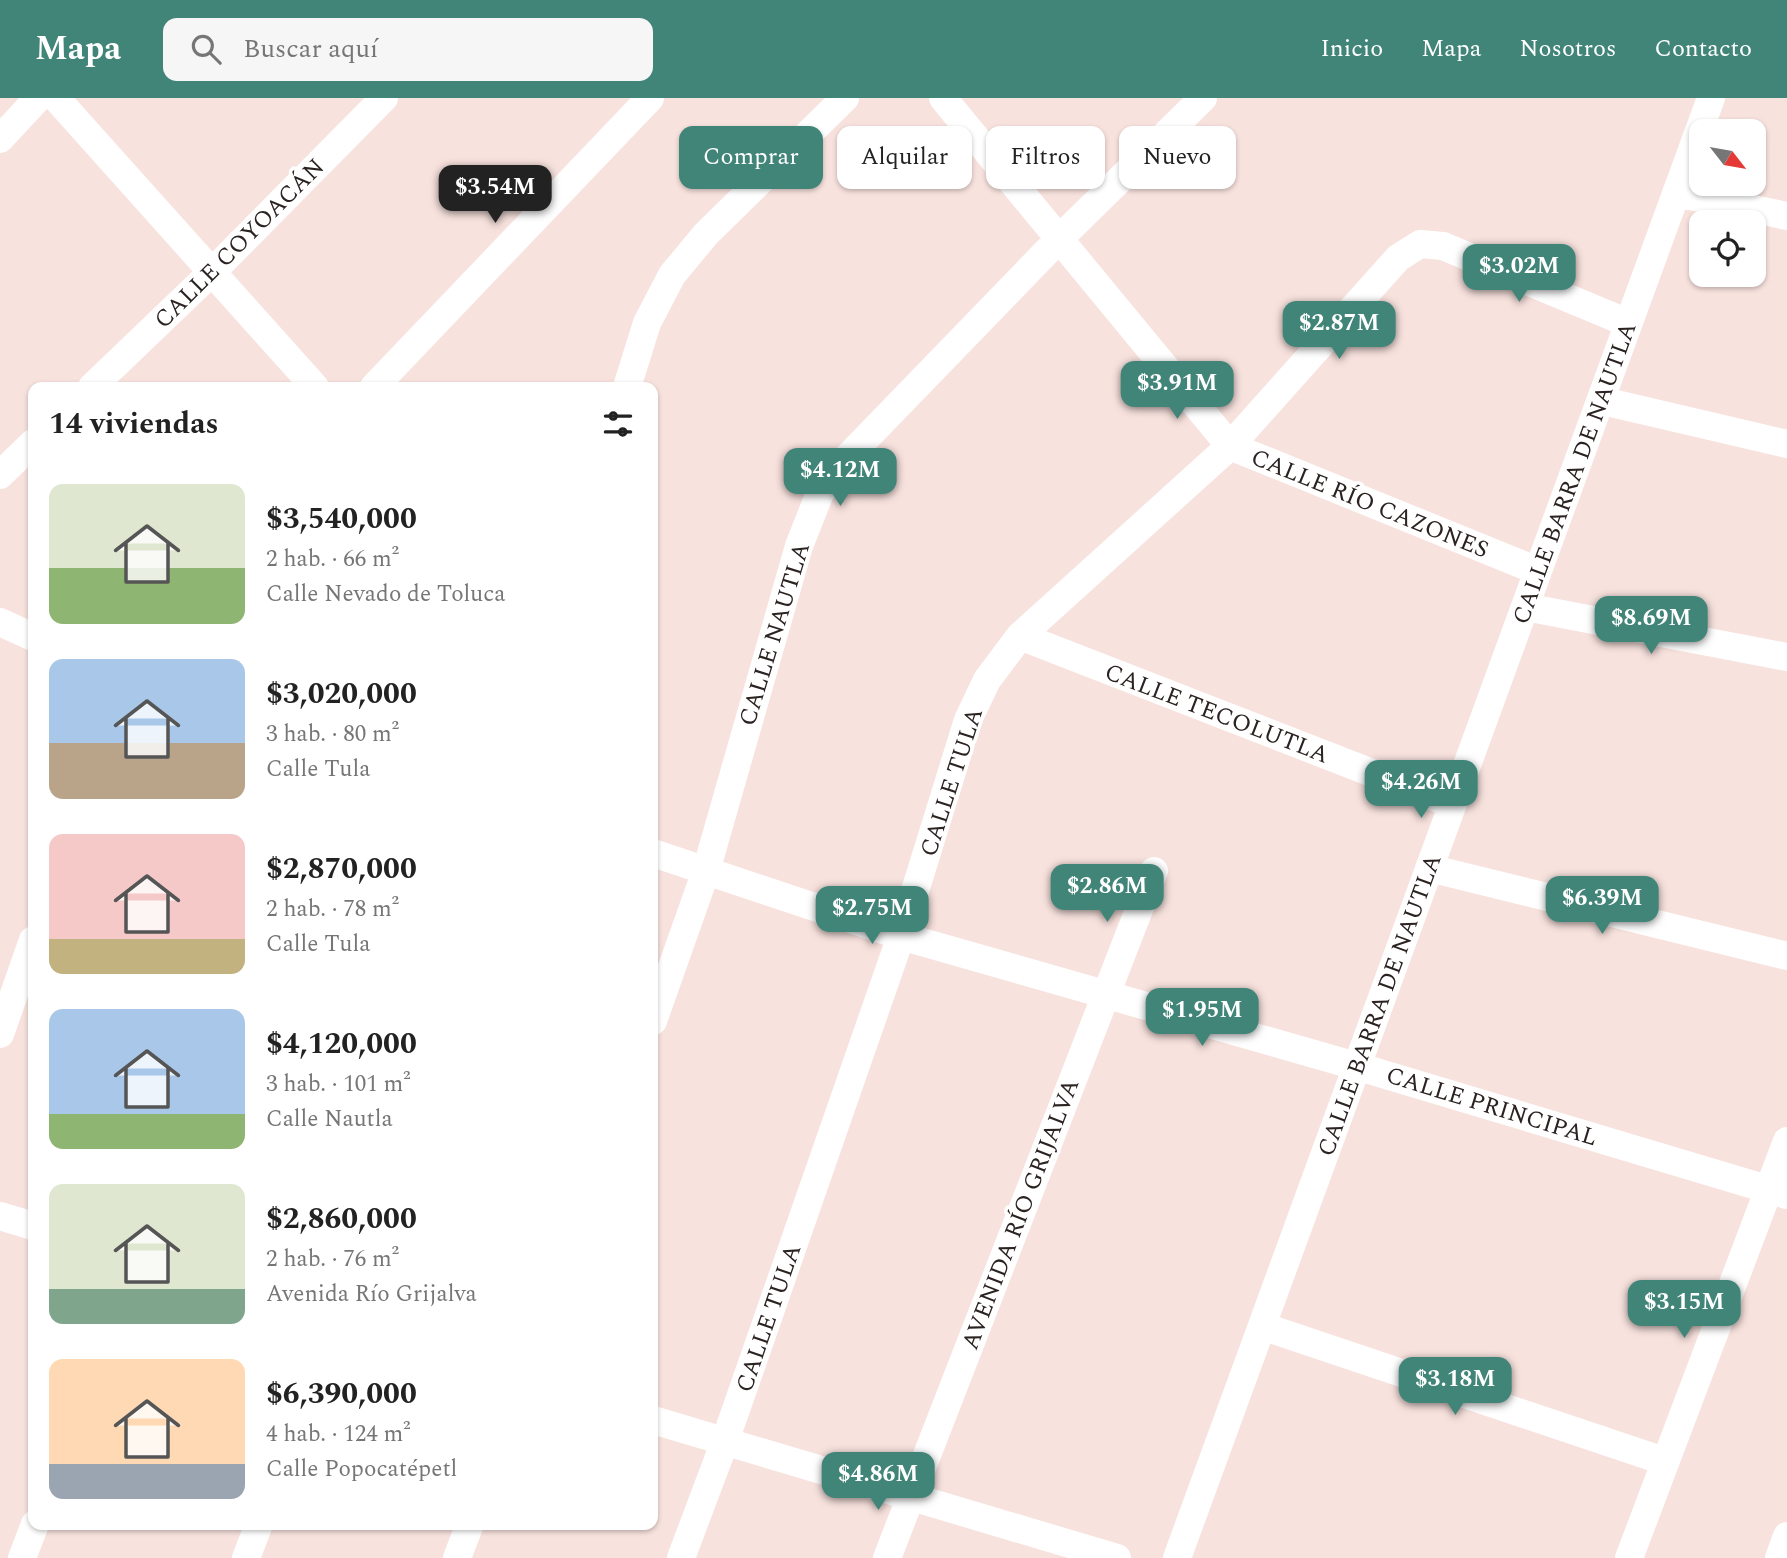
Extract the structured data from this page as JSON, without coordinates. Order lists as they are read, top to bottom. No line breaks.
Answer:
{"streets":{"street":["CALLE COYOACÁN","CALLE BARRA DE NAUTLA","CALLE RÍO CAZONES","CALLE NAUTLA","CALLE TECOLUTLA","CALLE TULA","CALLE PRINCIPAL","AVENIDA RÍO GRIJALVA"]},"crossings":[["CALLE BARRA DE NAUTLA","CALLE RÍO CAZONES"],["CALLE BARRA DE NAUTLA","CALLE TECOLUTLA"],["CALLE BARRA DE NAUTLA","CALLE TULA"],["CALLE BARRA DE NAUTLA","CALLE PRINCIPAL"],["CALLE RÍO CAZONES","CALLE NAUTLA"],["CALLE RÍO CAZONES","CALLE TULA"],["CALLE NAUTLA","CALLE PRINCIPAL"],["CALLE TECOLUTLA","CALLE TULA"],["CALLE TULA","CALLE PRINCIPAL"],["CALLE PRINCIPAL","AVENIDA RÍO GRIJALVA"]],"north":"bottom right","page":{"header":"Mapa","search":"Buscar aquí","nav":["Inicio","Mapa","Nosotros","Contacto"],"chip":["Comprar","Alquilar","Filtros","Nuevo"],"price":["$3.54M","$3.02M","$2.87M","$3.91M","$4.12M","$8.69M","$4.26M","$2.86M","$6.39M","$2.75M","$1.95M","$3.15M","$3.18M","$4.86M"],"heading":"14 viviendas","list":[{"name":"$3,540,000","note":"2 hab. · 66 m² · Calle Nevado de Toluca"},{"name":"$3,020,000","note":"3 hab. · 80 m² · Calle Tula"},{"name":"$2,870,000","note":"2 hab. · 78 m² · Calle Tula"},{"name":"$4,120,000","note":"3 hab. · 101 m² · Calle Nautla"},{"name":"$2,860,000","note":"2 hab. · 76 m² · Avenida Río Grijalva"},{"name":"$6,390,000","note":"4 hab. · 124 m² · Calle Popocatépetl"}]}}
